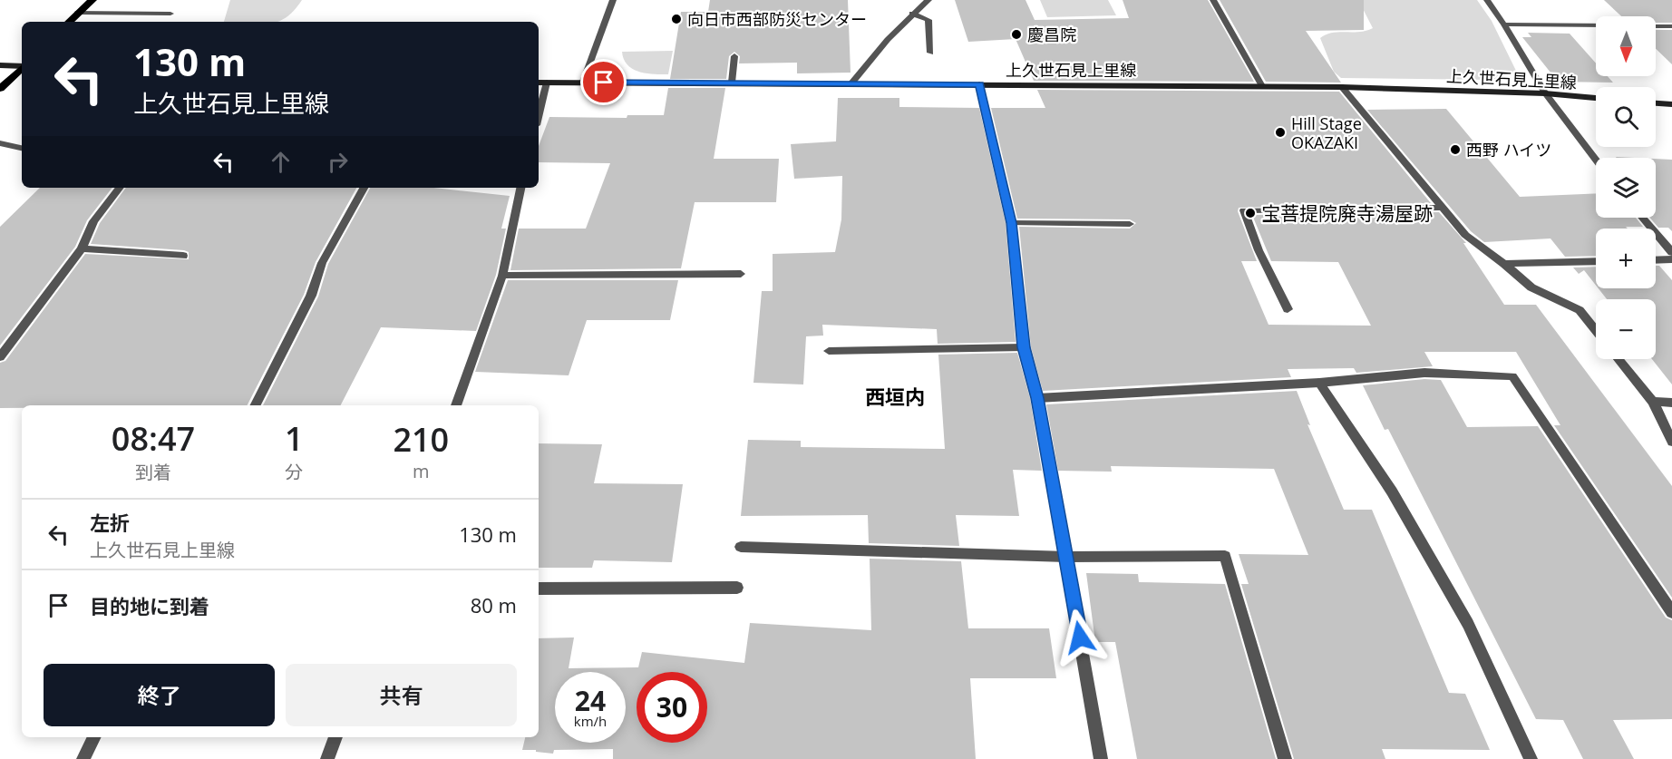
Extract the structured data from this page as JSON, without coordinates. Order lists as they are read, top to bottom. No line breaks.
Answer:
{"streets":{"main road":["上久世石見上里線"]},"districts":["西垣内"],"places":["向日市西部防災センター","慶昌院","Hill Stage OKAZAKI","西野 ハイツ","宝菩提院廃寺湯屋跡"],"north":"bottom","page":{"map_buttons":["+","−"],"turn":["130 m","上久世石見上里線"],"eta":["08:47","到着","1","分","210","m"],"list":[{"name":"左折","note":"上久世石見上里線","value":"130 m"},{"name":"目的地に到着","value":"80 m"}],"buttons":["終了","共有"],"speed":"24 km/h","limit":"30"}}
